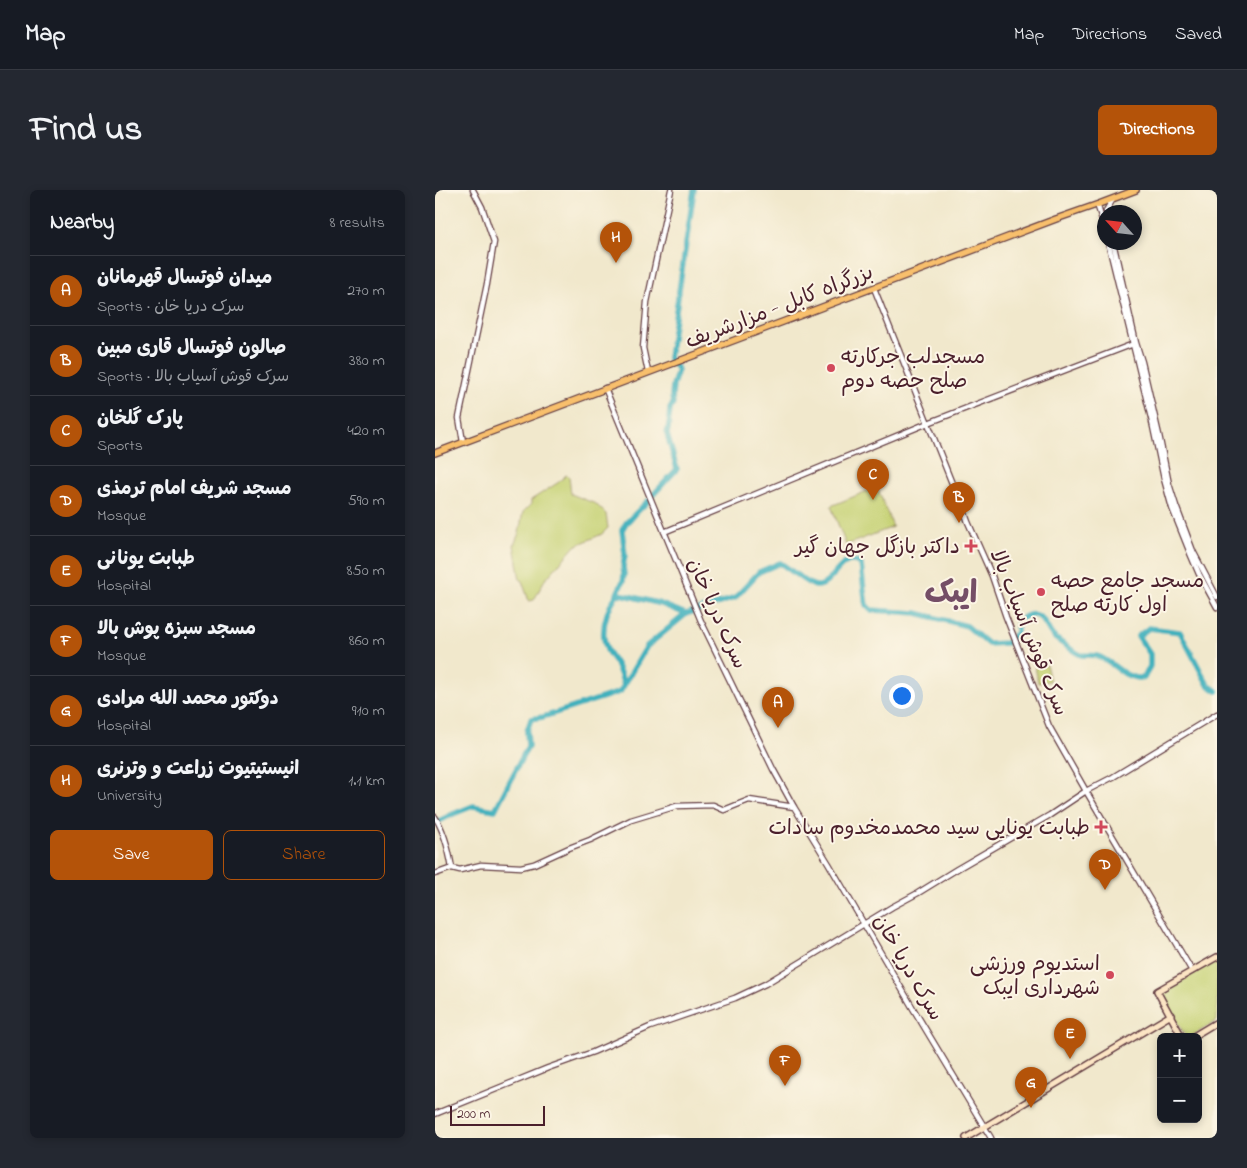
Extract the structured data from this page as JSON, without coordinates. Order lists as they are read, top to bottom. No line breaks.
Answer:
{"streets":{"highway":["بزرگراه کابل - مزارشریف"],"street":["سرک دریا خان","سرک قوش آسیاب بالا"]},"crossings":[["بزرگراه کابل - مزارشریف","سرک دریا خان"],["بزرگراه کابل - مزارشریف","سرک قوش آسیاب بالا"]],"districts":["ایبک"],"places":{"other":["مسجدلب جرکارته صلح حصه دوم","مسجد جامع حصه اول کارته صلح","استدیوم ورزشی شهرداری ایبک"],"health":["داکتر بازگل جهان گیر","طبابت یونایی سید محمدمخدوم سادات"]},"scale_bar":"200 m","north":"top left","page":{"header":"Map","nav":["Map","Directions","Saved"],"title":"Find us","buttons":["Directions",["Save","Share"]],"heading":["Nearby","8 results"],"pins":["H","C","B","A","D","E","F","G"],"list":[{"mark":"A","name":"میدان فوتسال قهرمانان","note":"Sports · سرک دریا خان","value":"270 m"},{"mark":"B","name":"صالون فوتسال قاری مبین","note":"Sports · سرک قوش آسیاب بالا","value":"380 m"},{"mark":"C","name":"پارک گلخان","note":"Sports","value":"420 m"},{"mark":"D","name":"مسجد شریف امام ترمذی","note":"Mosque","value":"590 m"},{"mark":"E","name":"طبابت یونانی","note":"Hospital","value":"850 m"},{"mark":"F","name":"مسجد سبزه پوش بالا","note":"Mosque","value":"860 m"},{"mark":"G","name":"دوکتور محمد الله مرادی","note":"Hospital","value":"910 m"},{"mark":"H","name":"انیستیتیوت زراعت و وترنری","note":"University","value":"1.1 km"}],"map_buttons":["+","−"],"scale":"200 m"}}
